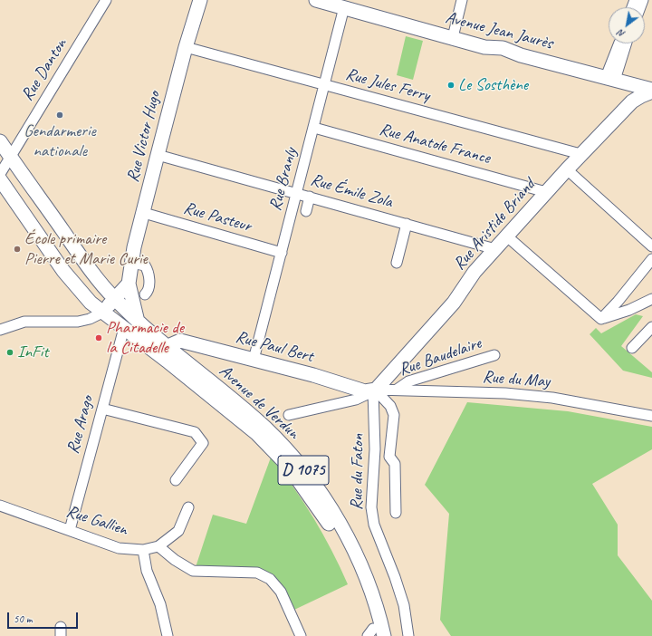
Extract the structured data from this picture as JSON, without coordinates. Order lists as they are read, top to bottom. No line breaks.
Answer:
{"streets":{"main road":["Avenue Jean Jaurès","Rue Victor Hugo","Rue Aristide Briand","Rue Paul Bert","Avenue de Verdun","D 1075"],"street":["Rue Danton","Rue Jules Ferry","Rue Anatole France","Rue Branly","Rue Émile Zola","Rue Pasteur","Rue Baudelaire","Rue du May","Rue Arago","Rue du Faton","Rue Gallien"]},"crossings":[["Avenue Jean Jaurès","Rue Branly"],["Avenue Jean Jaurès","Rue Aristide Briand"],["Rue Danton","Avenue de Verdun"],["Rue Jules Ferry","Rue Victor Hugo"],["Rue Jules Ferry","Rue Branly"],["Rue Jules Ferry","Rue Aristide Briand"],["Rue Victor Hugo","Rue Émile Zola"],["Rue Victor Hugo","Rue Pasteur"],["Rue Victor Hugo","Avenue de Verdun"],["Rue Anatole France","Rue Branly"],["Rue Anatole France","Rue Aristide Briand"],["Rue Branly","Rue Émile Zola"],["Rue Branly","Rue Pasteur"],["Rue Branly","Rue Paul Bert"],["Rue Émile Zola","Rue Aristide Briand"],["Rue Aristide Briand","Rue Paul Bert"],["Rue Aristide Briand","Rue du May"],["Rue Aristide Briand","Rue du Faton"],["Rue Paul Bert","Rue du May"],["Rue Paul Bert","Avenue de Verdun"],["Rue Paul Bert","Rue du Faton"],["Rue Baudelaire","Rue du May"],["Rue du May","Rue du Faton"],["Avenue de Verdun","Rue Arago"],["Rue Arago","Rue Gallien"]],"places":["Le Sosthène","Gendarmerie nationale","École primaire Pierre et Marie Curie","Pharmacie de la Citadelle","InFit"],"scale_bar":"50 m","north":"bottom left"}
